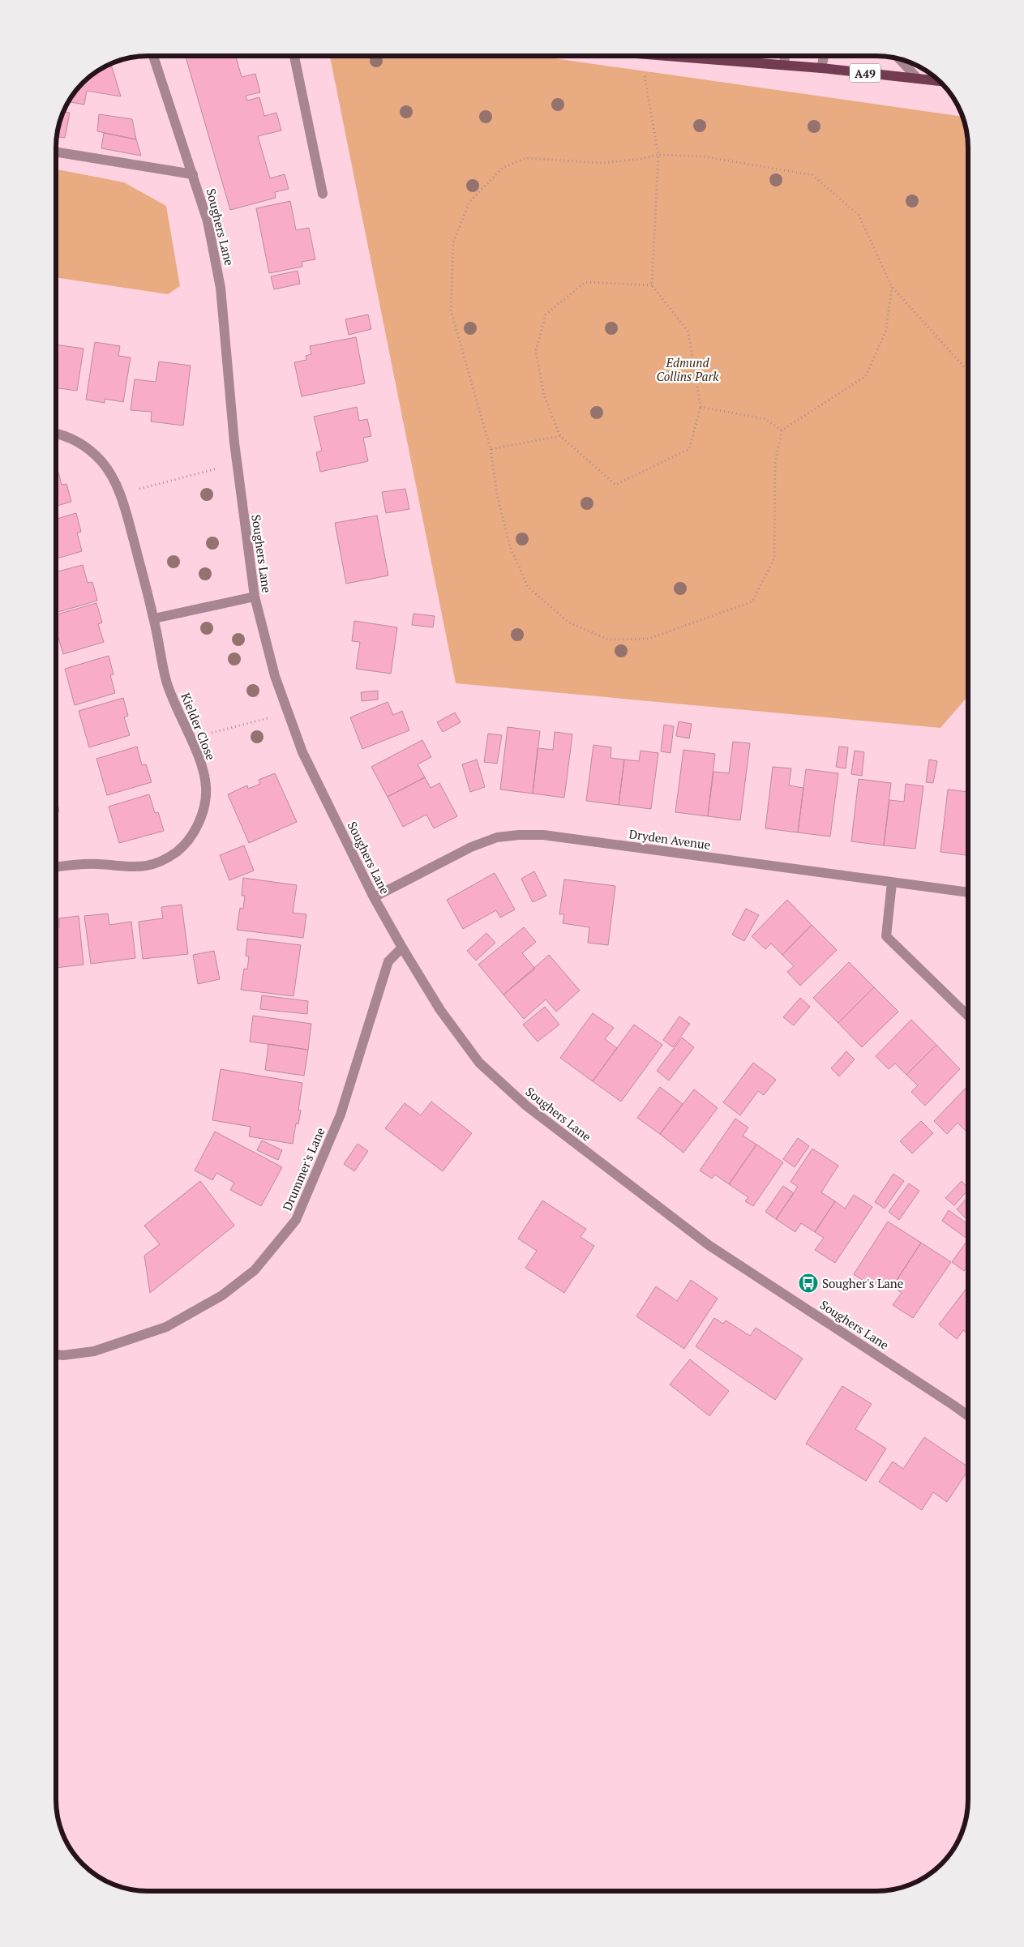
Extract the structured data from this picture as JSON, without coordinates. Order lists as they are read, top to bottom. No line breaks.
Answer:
{"streets":{"main road":["A49"],"street":["Soughers Lane","Kielder Close","Dryden Avenue","Drummer's Lane"]},"crossings":[["Soughers Lane","Dryden Avenue"],["Soughers Lane","Drummer's Lane"]],"parks":["Edmund Collins Park"],"places":{"bus stop":["Sougher's Lane"]}}
